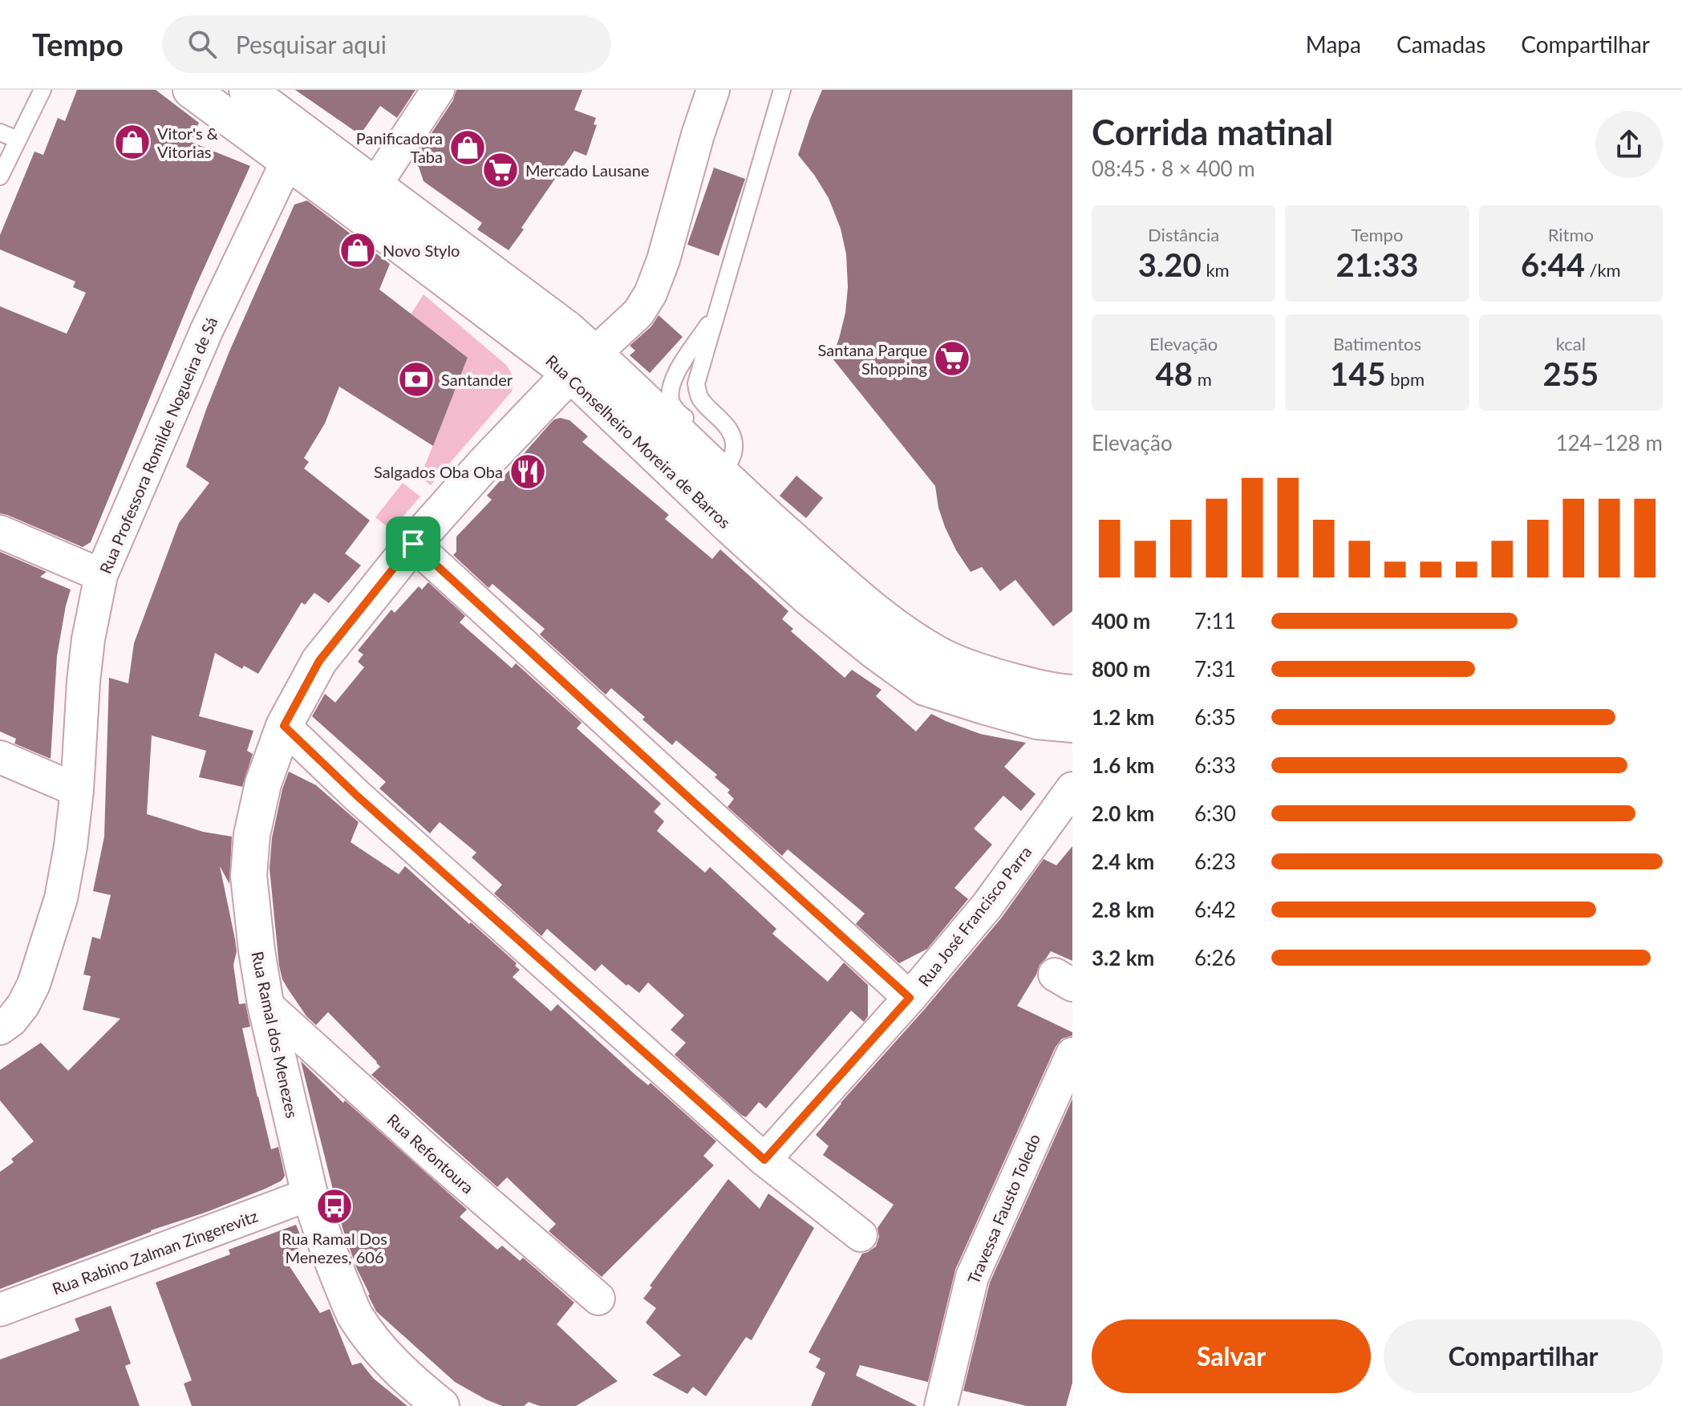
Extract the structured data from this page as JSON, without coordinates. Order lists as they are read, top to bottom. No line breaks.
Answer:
{"streets":{"main road":["Rua Conselheiro Moreira de Barros","Rua Ramal dos Menezes"],"street":["Rua Professora Romilde Nogueira de Sá","Rua José Francisco Parra","Rua Refontoura","Travessa Fausto Toledo","Rua Rabino Zalman Zingerevitz"]},"crossings":[["Rua Conselheiro Moreira de Barros","Rua Professora Romilde Nogueira de Sá"],["Rua Conselheiro Moreira de Barros","Rua Ramal dos Menezes"],["Rua Ramal dos Menezes","Rua Refontoura"],["Rua Ramal dos Menezes","Rua Rabino Zalman Zingerevitz"]],"places":{"shop":["Vitor's & Vitorias","Panificadora Taba","Novo Stylo"],"supermarket":["Mercado Lausane","Santana Parque Shopping"],"bank":["Santander"],"restaurant":["Salgados Oba Oba"],"bus stop":["Rua Ramal Dos Menezes, 606"]},"page":{"header":"Tempo","search":"Pesquisar aqui","nav":["Mapa","Camadas","Compartilhar"],"heading":["Corrida matinal","08:45 · 8 × 400 m"],"stats":[["Distância","3.20 km"],["Tempo","21:33"],["Ritmo","6:44 /km"],["Elevação","48 m"],["Batimentos","145 bpm"],["kcal","255"]],"chart":["Elevação","124–128 m"],"list":[{"name":"400 m","note":"7:11"},{"name":"800 m","note":"7:31"},{"name":"1.2 km","note":"6:35"},{"name":"1.6 km","note":"6:33"},{"name":"2.0 km","note":"6:30"},{"name":"2.4 km","note":"6:23"},{"name":"2.8 km","note":"6:42"},{"name":"3.2 km","note":"6:26"}],"buttons":["Salvar","Compartilhar"]}}
